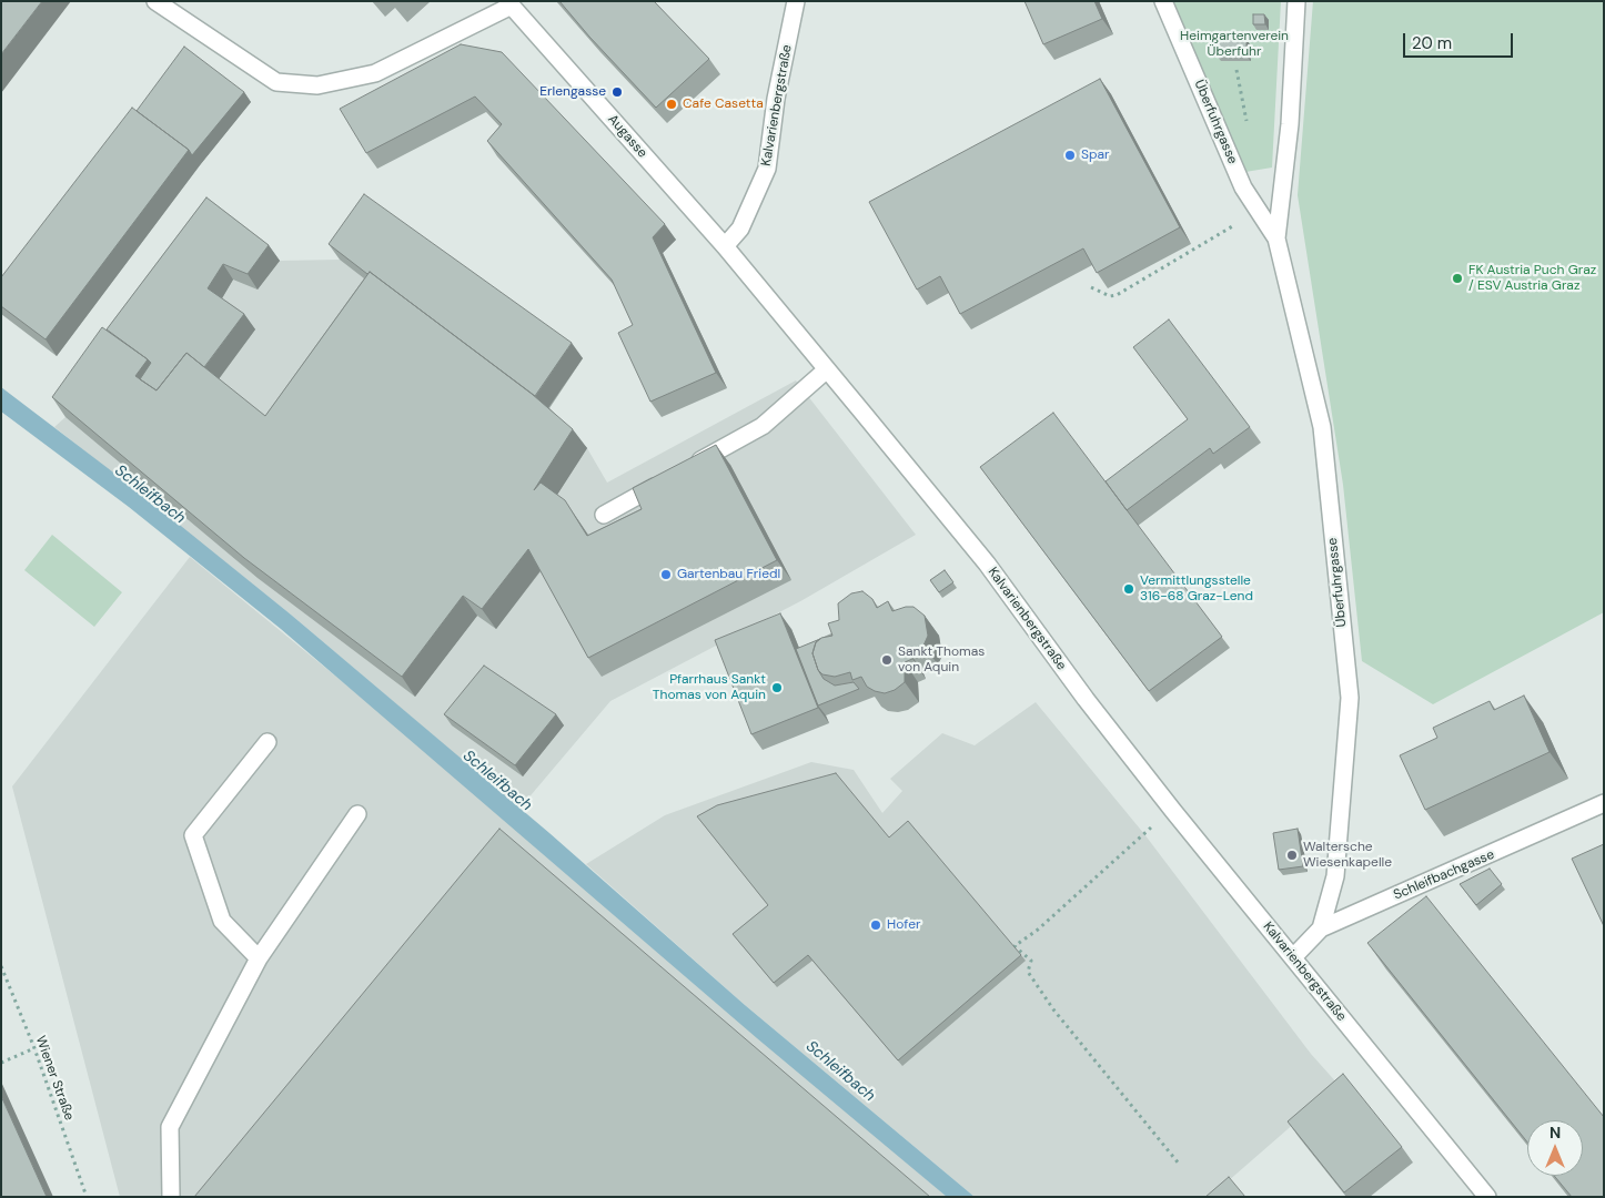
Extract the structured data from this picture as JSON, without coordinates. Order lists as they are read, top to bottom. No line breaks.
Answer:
{"streets":{"street":["Kalvarienbergstraße","Überfuhrgasse","Augasse","Schleifbachgasse"],"path":["Wiener Straße"]},"crossings":[["Kalvarienbergstraße","Augasse"],["Kalvarienbergstraße","Schleifbachgasse"],["Überfuhrgasse","Schleifbachgasse"]],"water":["Schleifbach"],"parks":["Heimgartenverein Überfuhr"],"places":["Erlengasse","Cafe Casetta","Spar","FK Austria Puch Graz / ESV Austria Graz","Gartenbau Friedl","Vermittlungsstelle 316-68 Graz-Lend","Sankt Thomas von Aquin","Pfarrhaus Sankt Thomas von Aquin","Waltersche Wiesenkapelle","Hofer"],"scale_bar":"20 m","north":"top"}
